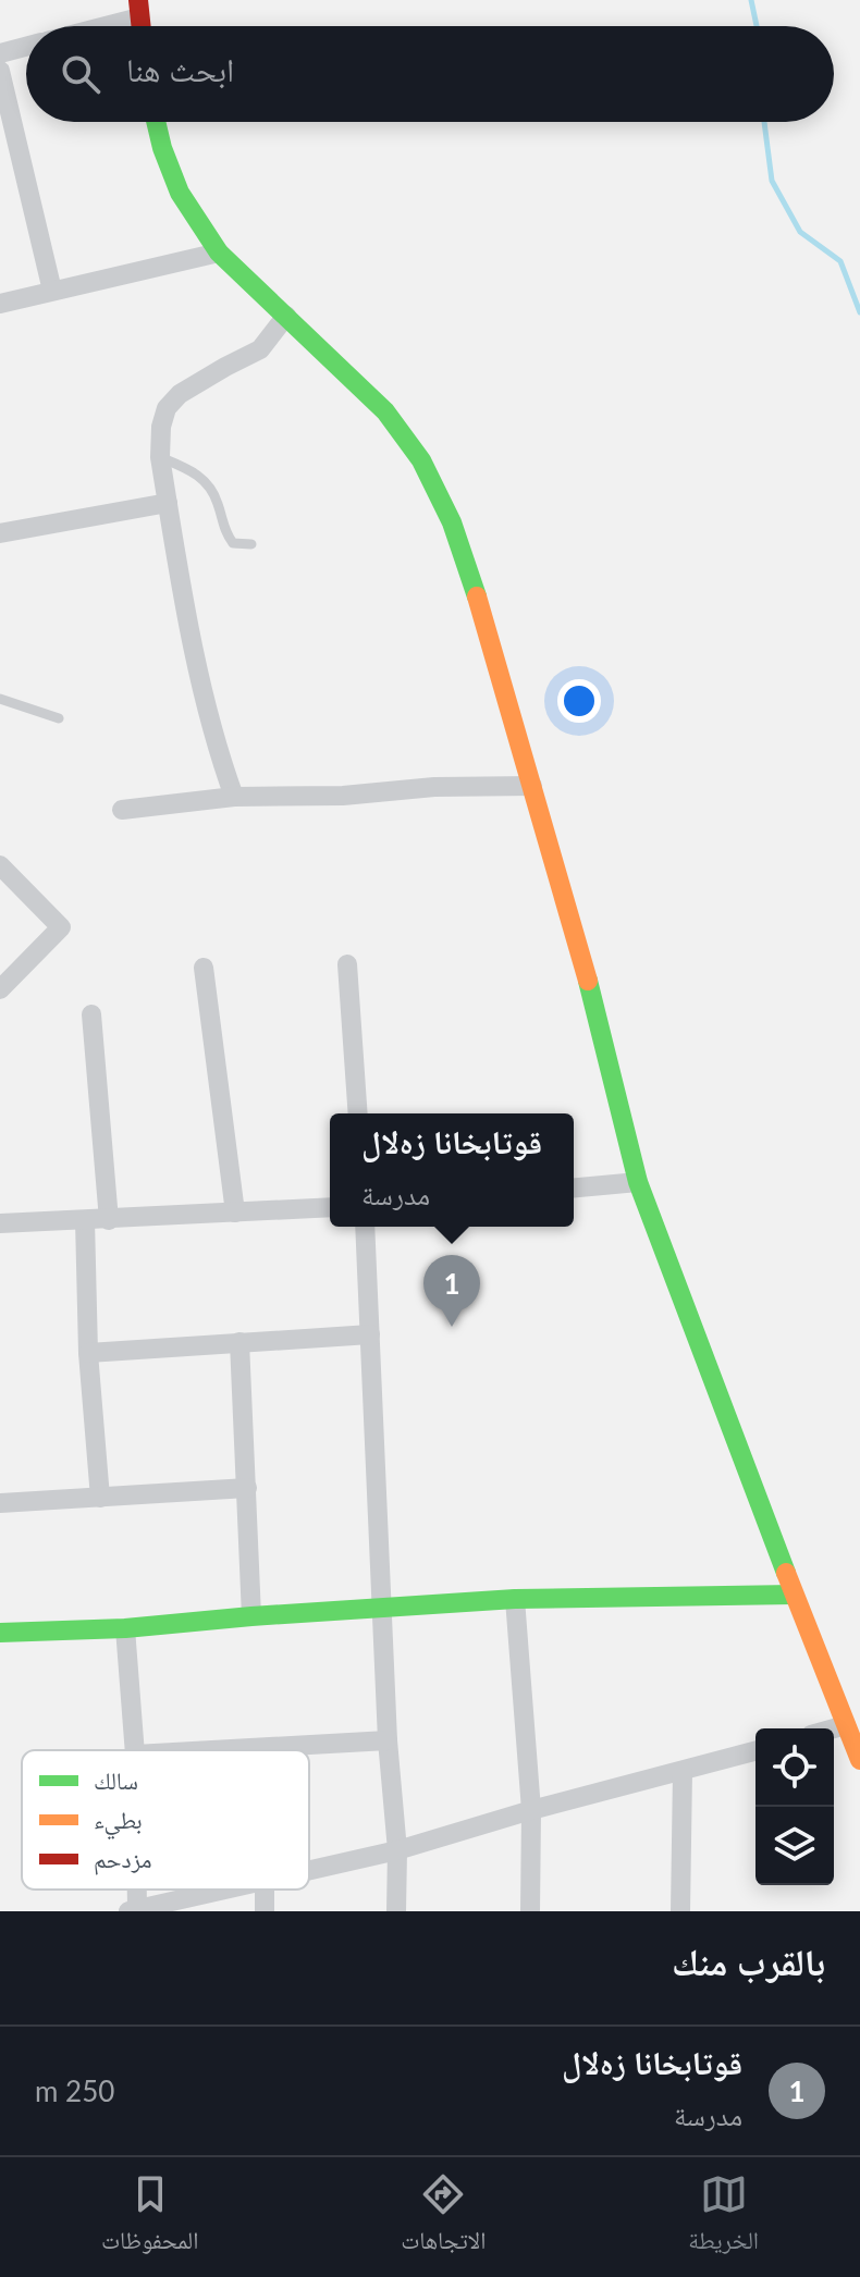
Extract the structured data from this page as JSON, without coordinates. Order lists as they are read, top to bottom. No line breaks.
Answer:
{"legend":["سالك","بطيء","مزدحم"],"page":{"search":"ابحث هنا","popup":["قوتابخانا زەلال","مدرسة"],"pins":"1","heading":"بالقرب منك","list":[{"mark":"1","name":"قوتابخانا زەلال","note":"مدرسة","value":"250 m"}],"nav":["الخريطة","الاتجاهات","المحفوظات"]}}
